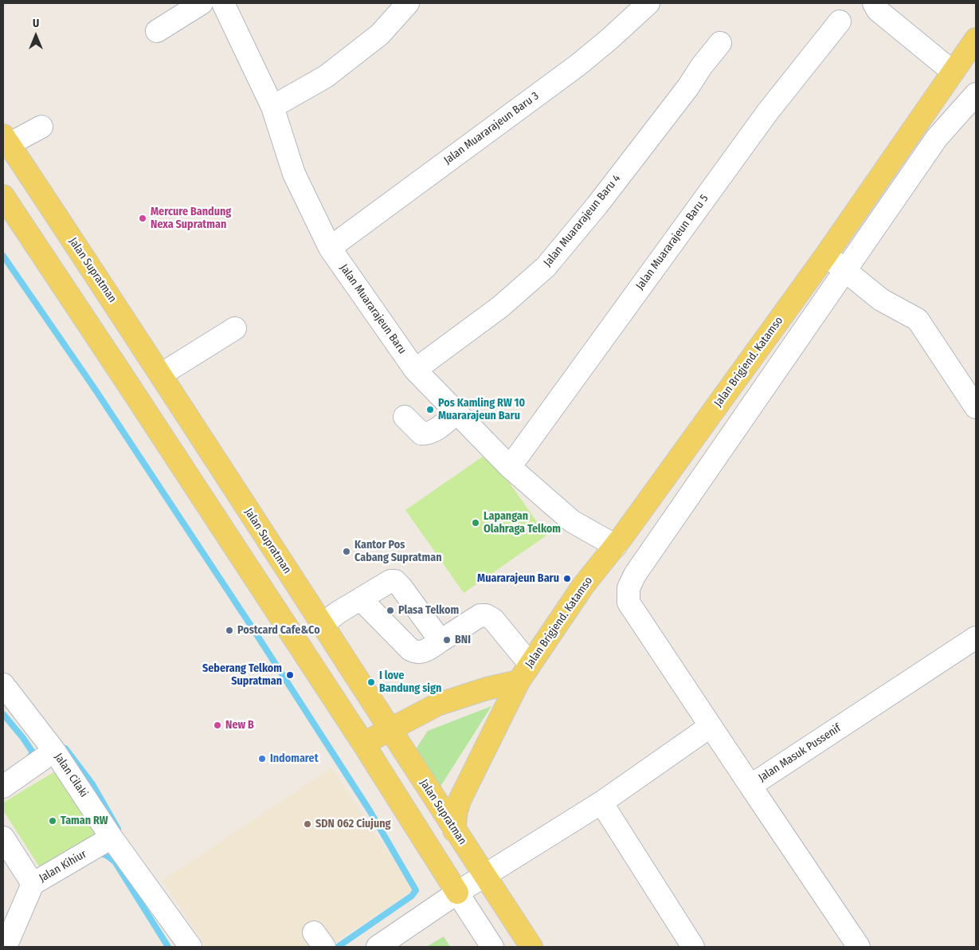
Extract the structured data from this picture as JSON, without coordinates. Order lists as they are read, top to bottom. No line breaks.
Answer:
{"streets":{"main road":["Jalan Supratman","Jalan Brigjend. Katamso"],"street":["Jalan Muararajeun Baru 3","Jalan Muararajeun Baru 4","Jalan Muararajeun Baru 5","Jalan Muararajeun Baru","Jalan Masuk Pussenif","Jalan Cilaki","Jalan Kihiur"]},"crossings":[["Jalan Muararajeun Baru 3","Jalan Muararajeun Baru"],["Jalan Muararajeun Baru 4","Jalan Muararajeun Baru"],["Jalan Muararajeun Baru 5","Jalan Muararajeun Baru"],["Jalan Supratman","Jalan Brigjend. Katamso"],["Jalan Muararajeun Baru","Jalan Brigjend. Katamso"],["Jalan Cilaki","Jalan Kihiur"]],"places":["Mercure Bandung Nexa Supratman","Pos Kamling RW 10 Muararajeun Baru","Lapangan Olahraga Telkom","Kantor Pos Cabang Supratman","Muararajeun Baru","Plasa Telkom","Postcard Cafe&Co","BNI","Seberang Telkom Supratman","I love Bandung sign","New B","Indomaret","Taman RW","SDN 062 Ciujung"],"north":"top"}
